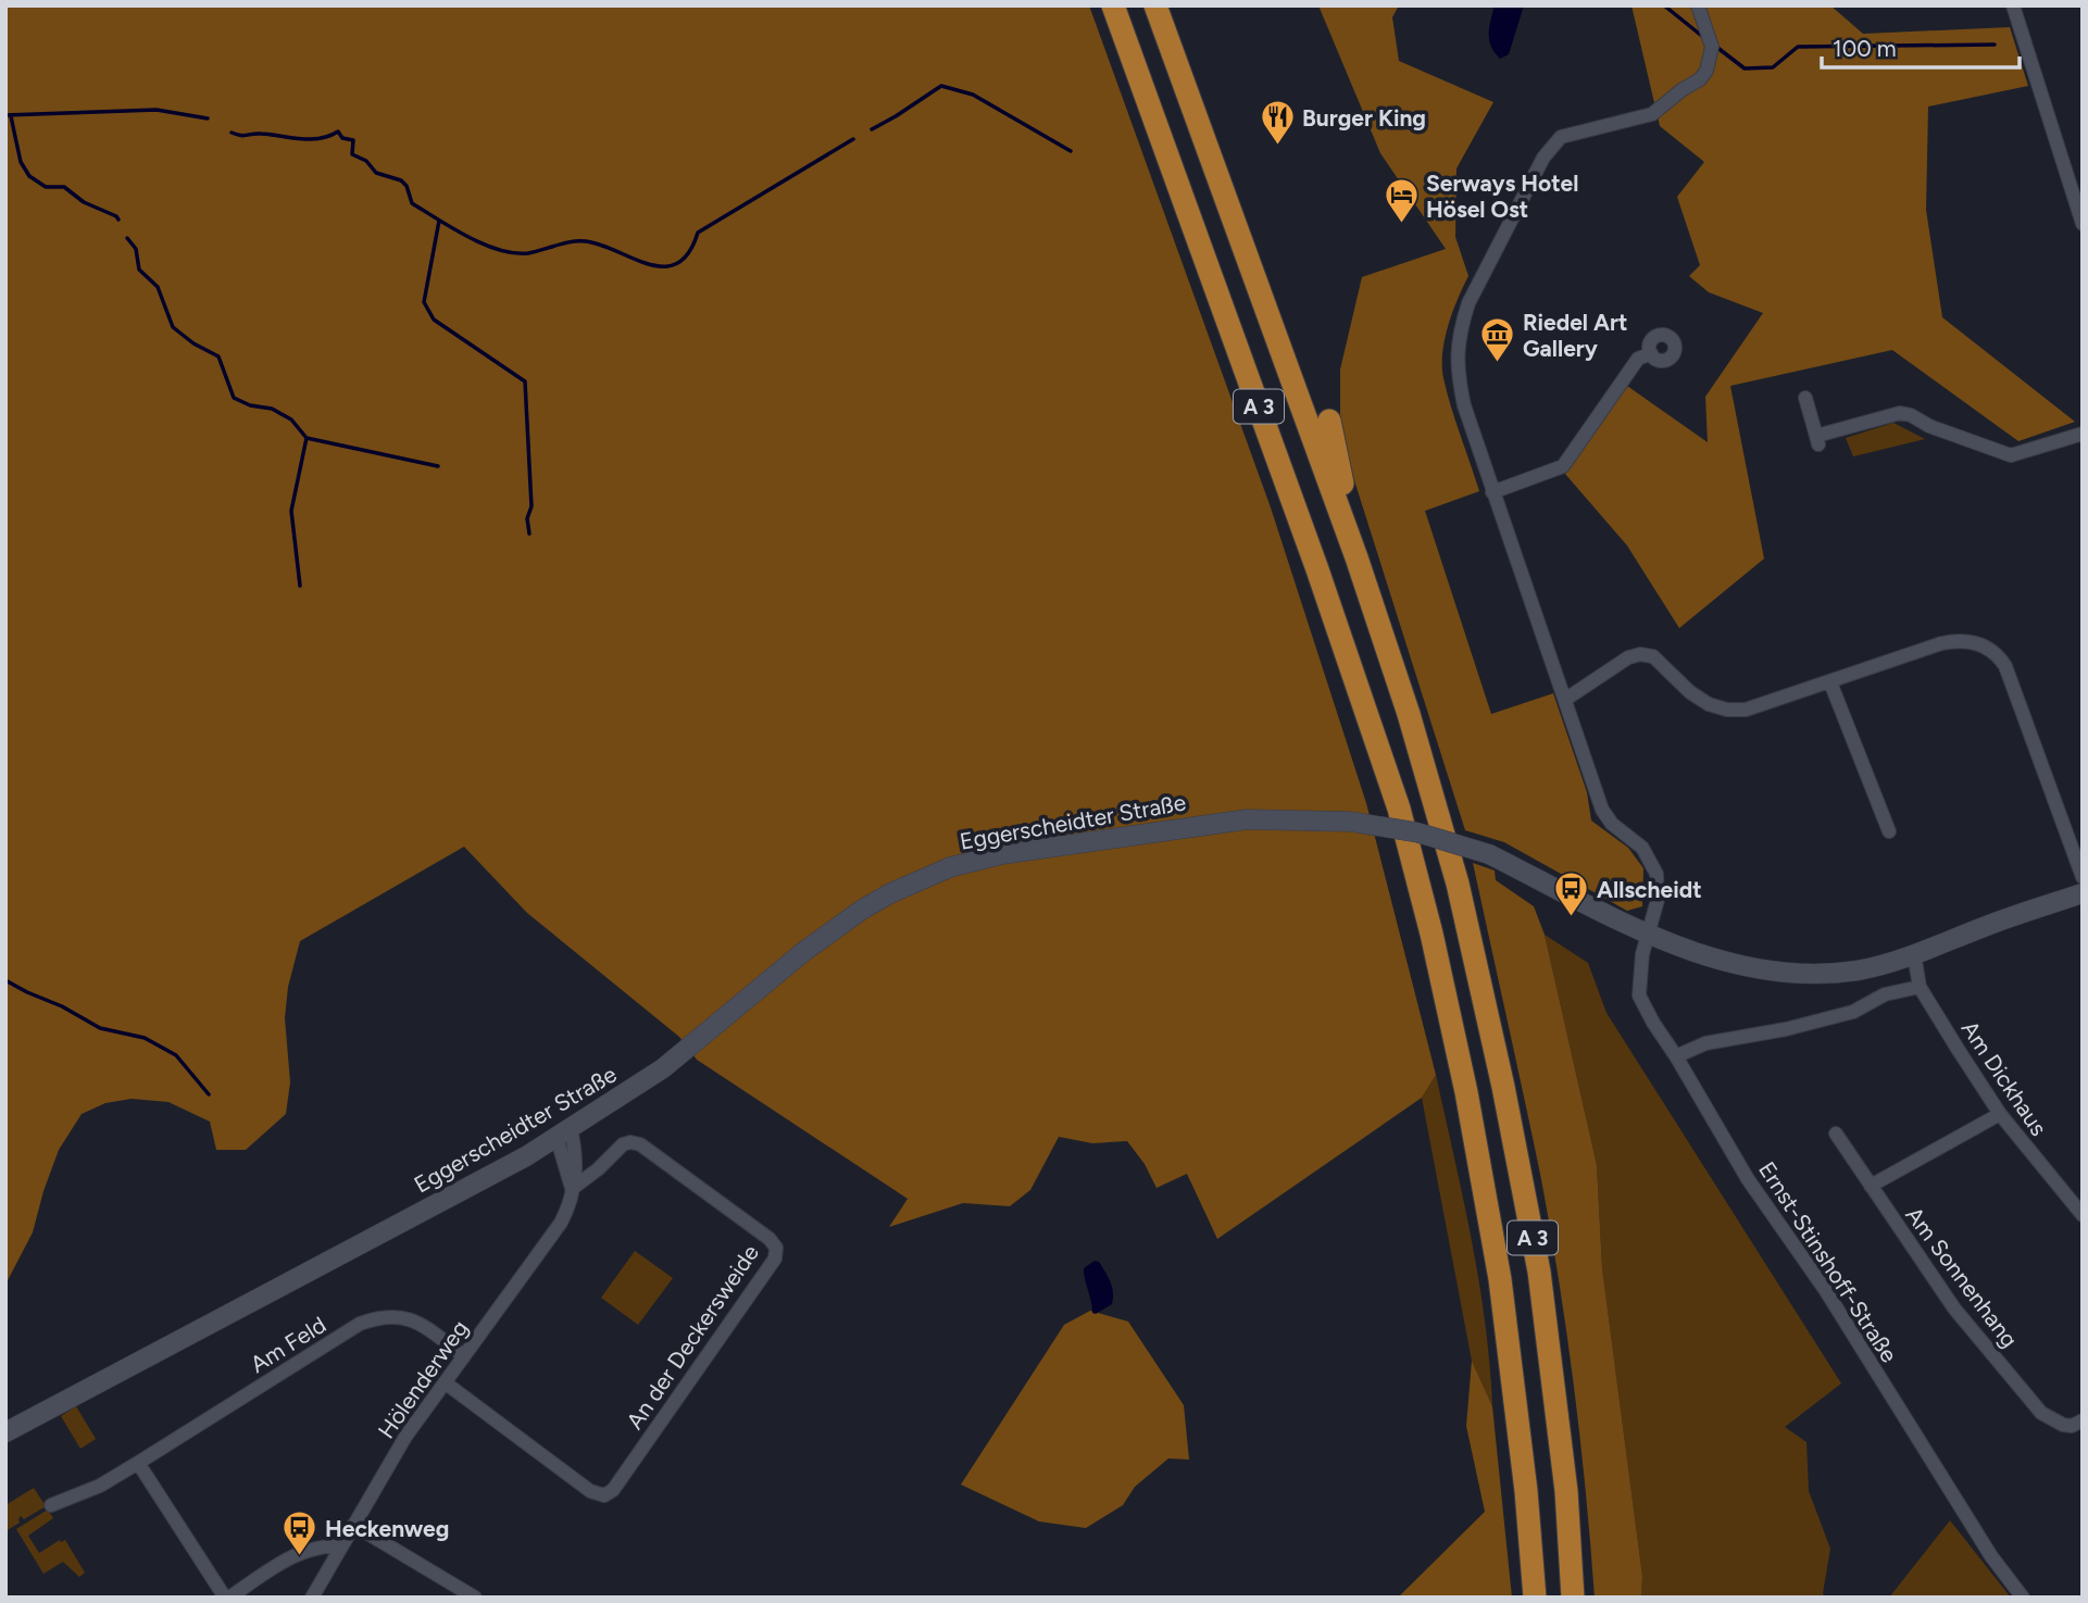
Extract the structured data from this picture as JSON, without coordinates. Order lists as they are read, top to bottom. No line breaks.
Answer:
{"streets":{"highway":["A 3"],"street":["Eggerscheidter Straße","Am Dickhaus","Ernst-Stinshoff-Straße","Am Sonnenhang","An der Deckersweide","Am Feld","Hölenderweg"]},"crossings":[["Eggerscheidter Straße","Am Dickhaus"],["Eggerscheidter Straße","Ernst-Stinshoff-Straße"],["Eggerscheidter Straße","Hölenderweg"],["An der Deckersweide","Hölenderweg"],["Am Feld","Hölenderweg"]],"places":{"restaurant":["Burger King"],"hotel":["Serways Hotel Hösel Ost"],"museum":["Riedel Art Gallery"],"bus stop":["Allscheidt","Heckenweg"]},"scale_bar":"100 m"}
